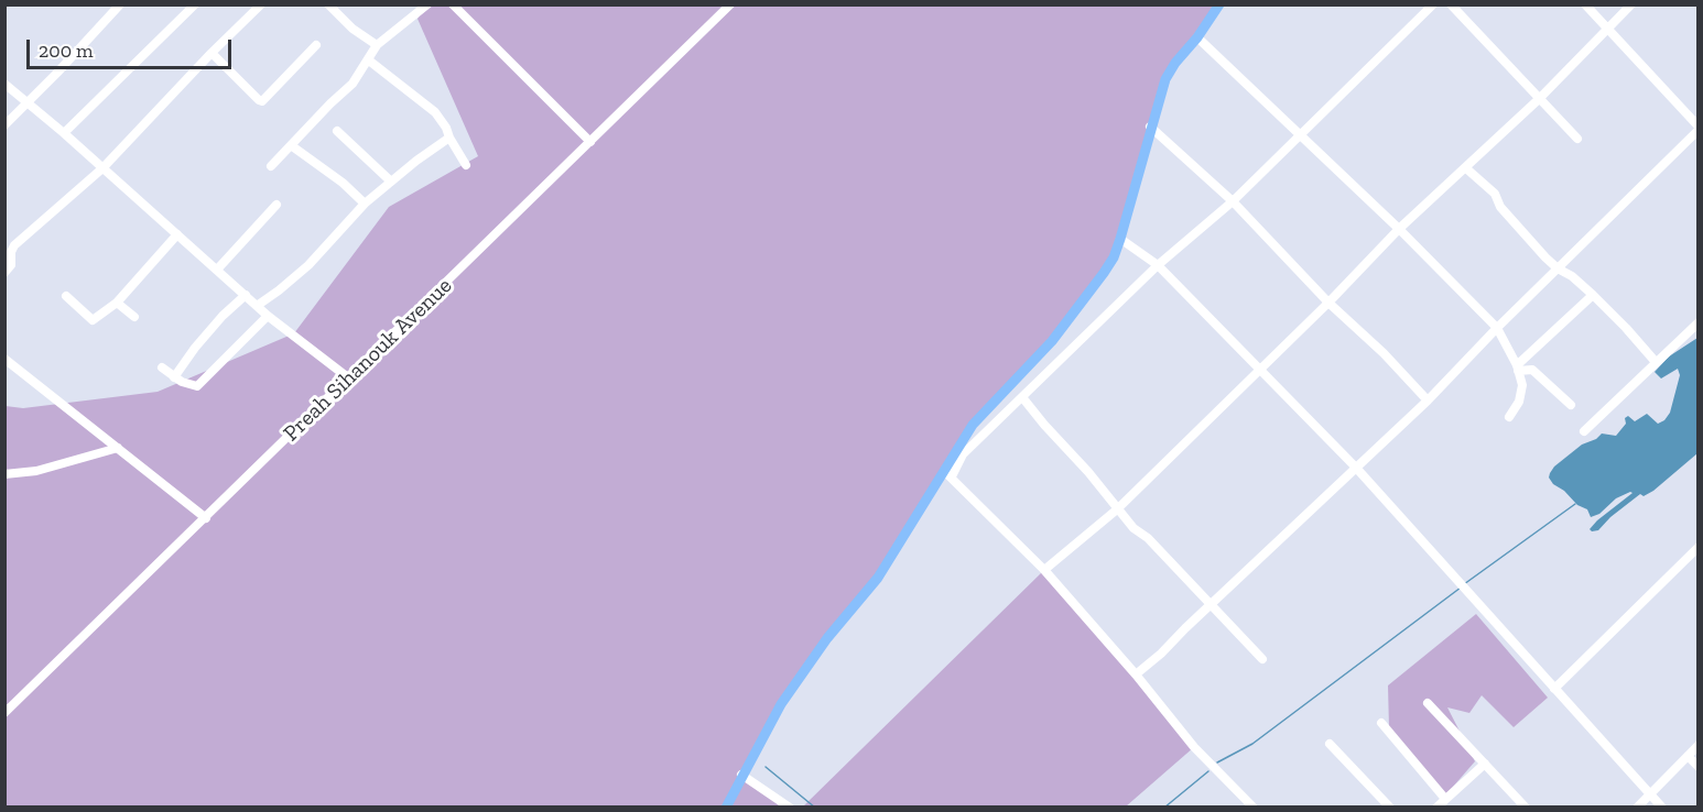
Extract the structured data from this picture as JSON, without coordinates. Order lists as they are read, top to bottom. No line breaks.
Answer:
{"streets":{"street":["Preah Sihanouk Avenue"]},"scale_bar":"200 m"}
